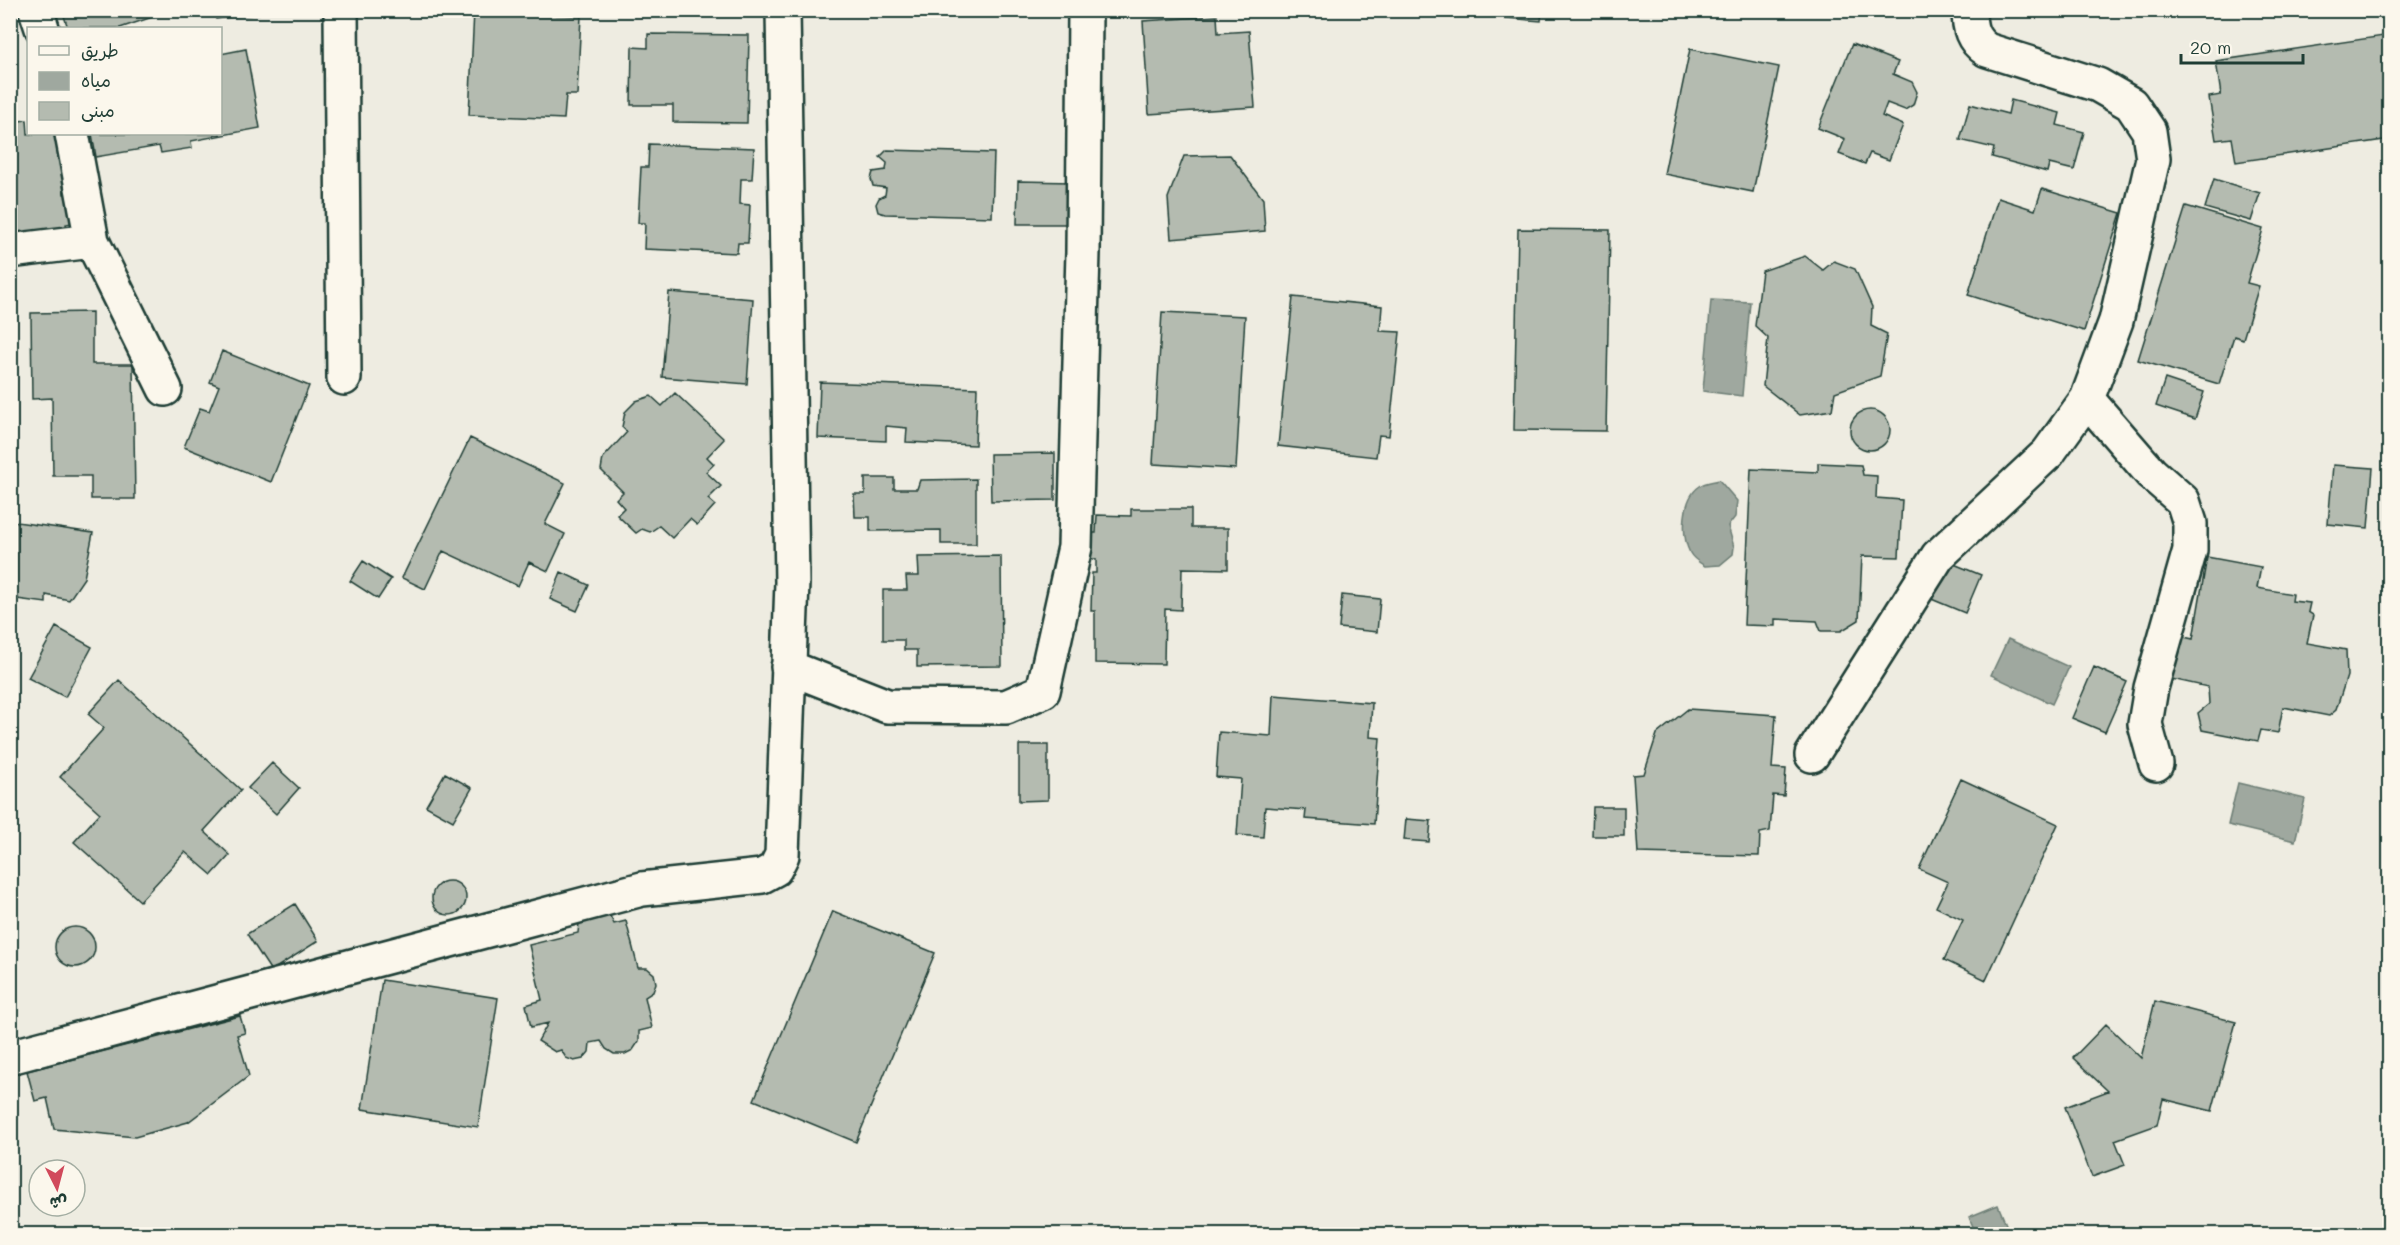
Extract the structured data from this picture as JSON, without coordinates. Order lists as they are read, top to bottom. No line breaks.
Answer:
{"legend":["طريق","مياه","مبنى"],"scale_bar":"20 m","north":"bottom"}
